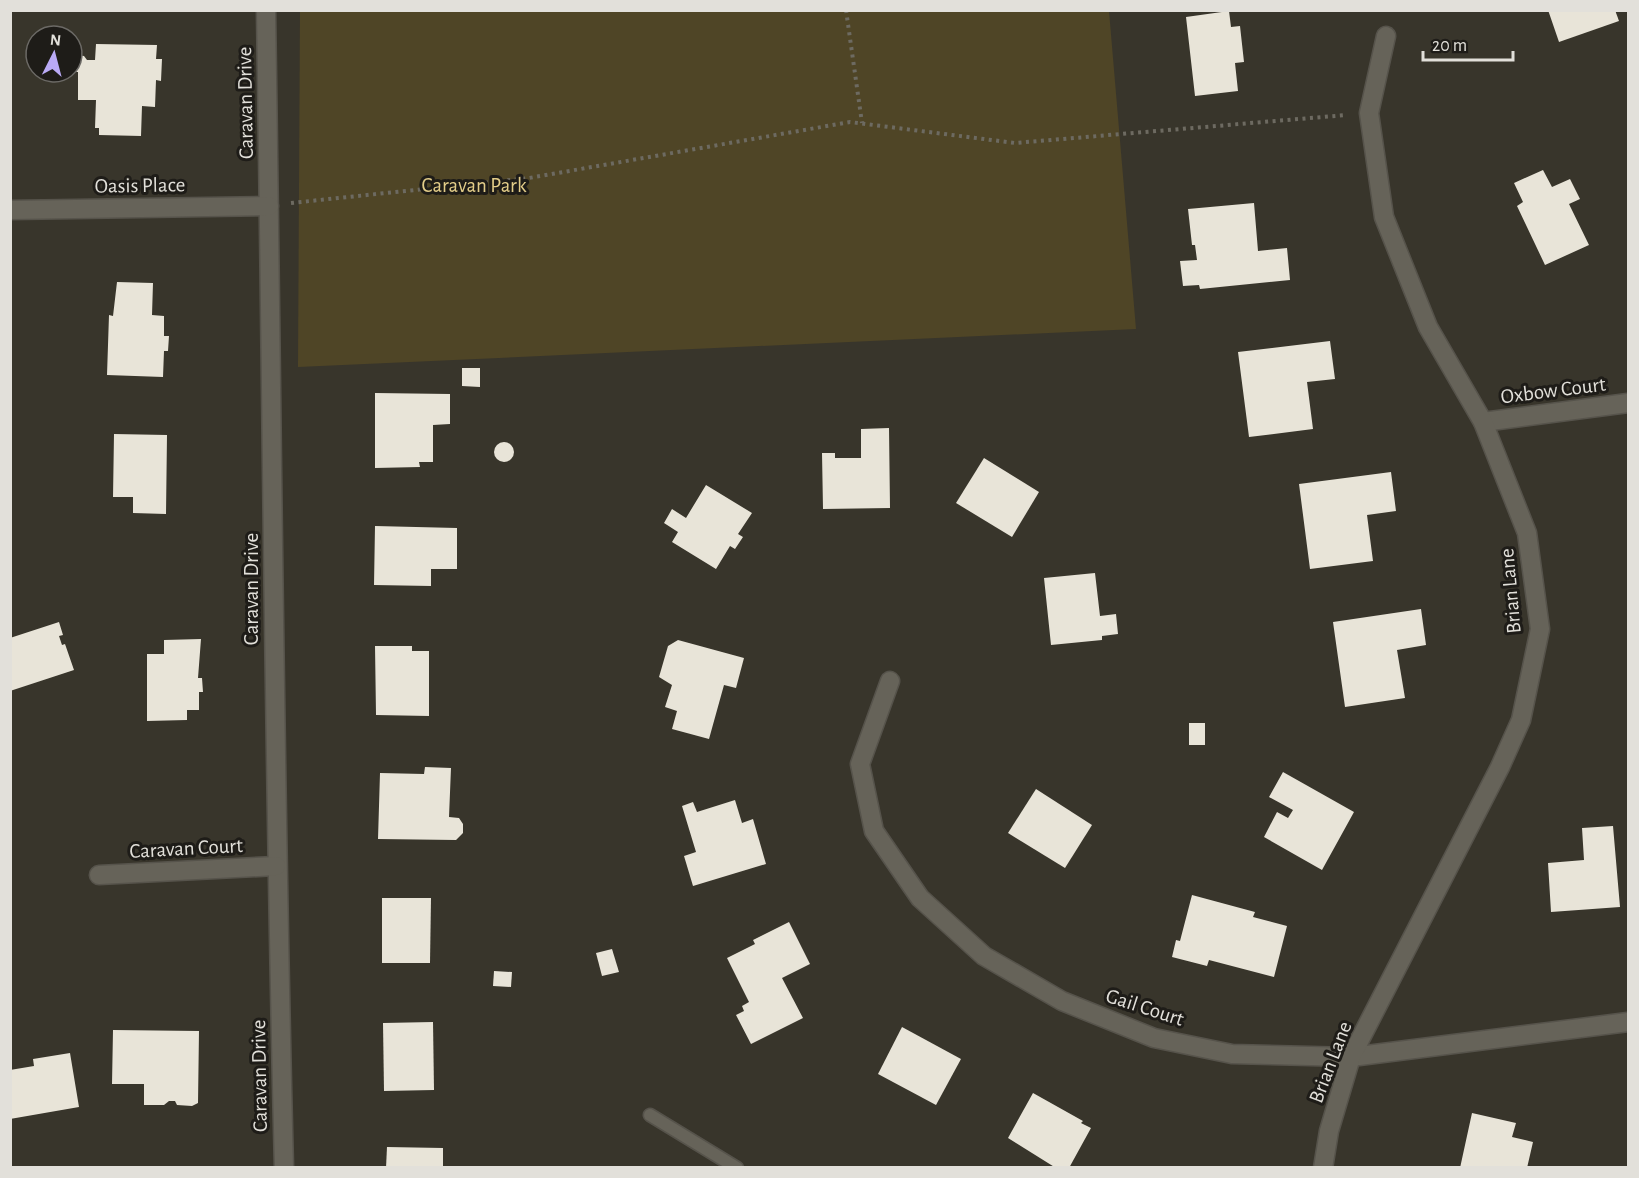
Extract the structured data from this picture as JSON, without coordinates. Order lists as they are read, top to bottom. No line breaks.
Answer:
{"streets":{"street":["Caravan Drive","Oasis Place","Oxbow Court","Brian Lane","Caravan Court","Gail Court"]},"crossings":[["Caravan Drive","Oasis Place"],["Caravan Drive","Caravan Court"],["Oxbow Court","Brian Lane"],["Brian Lane","Gail Court"]],"parks":["Caravan Park"],"scale_bar":"20 m","north":"top"}
